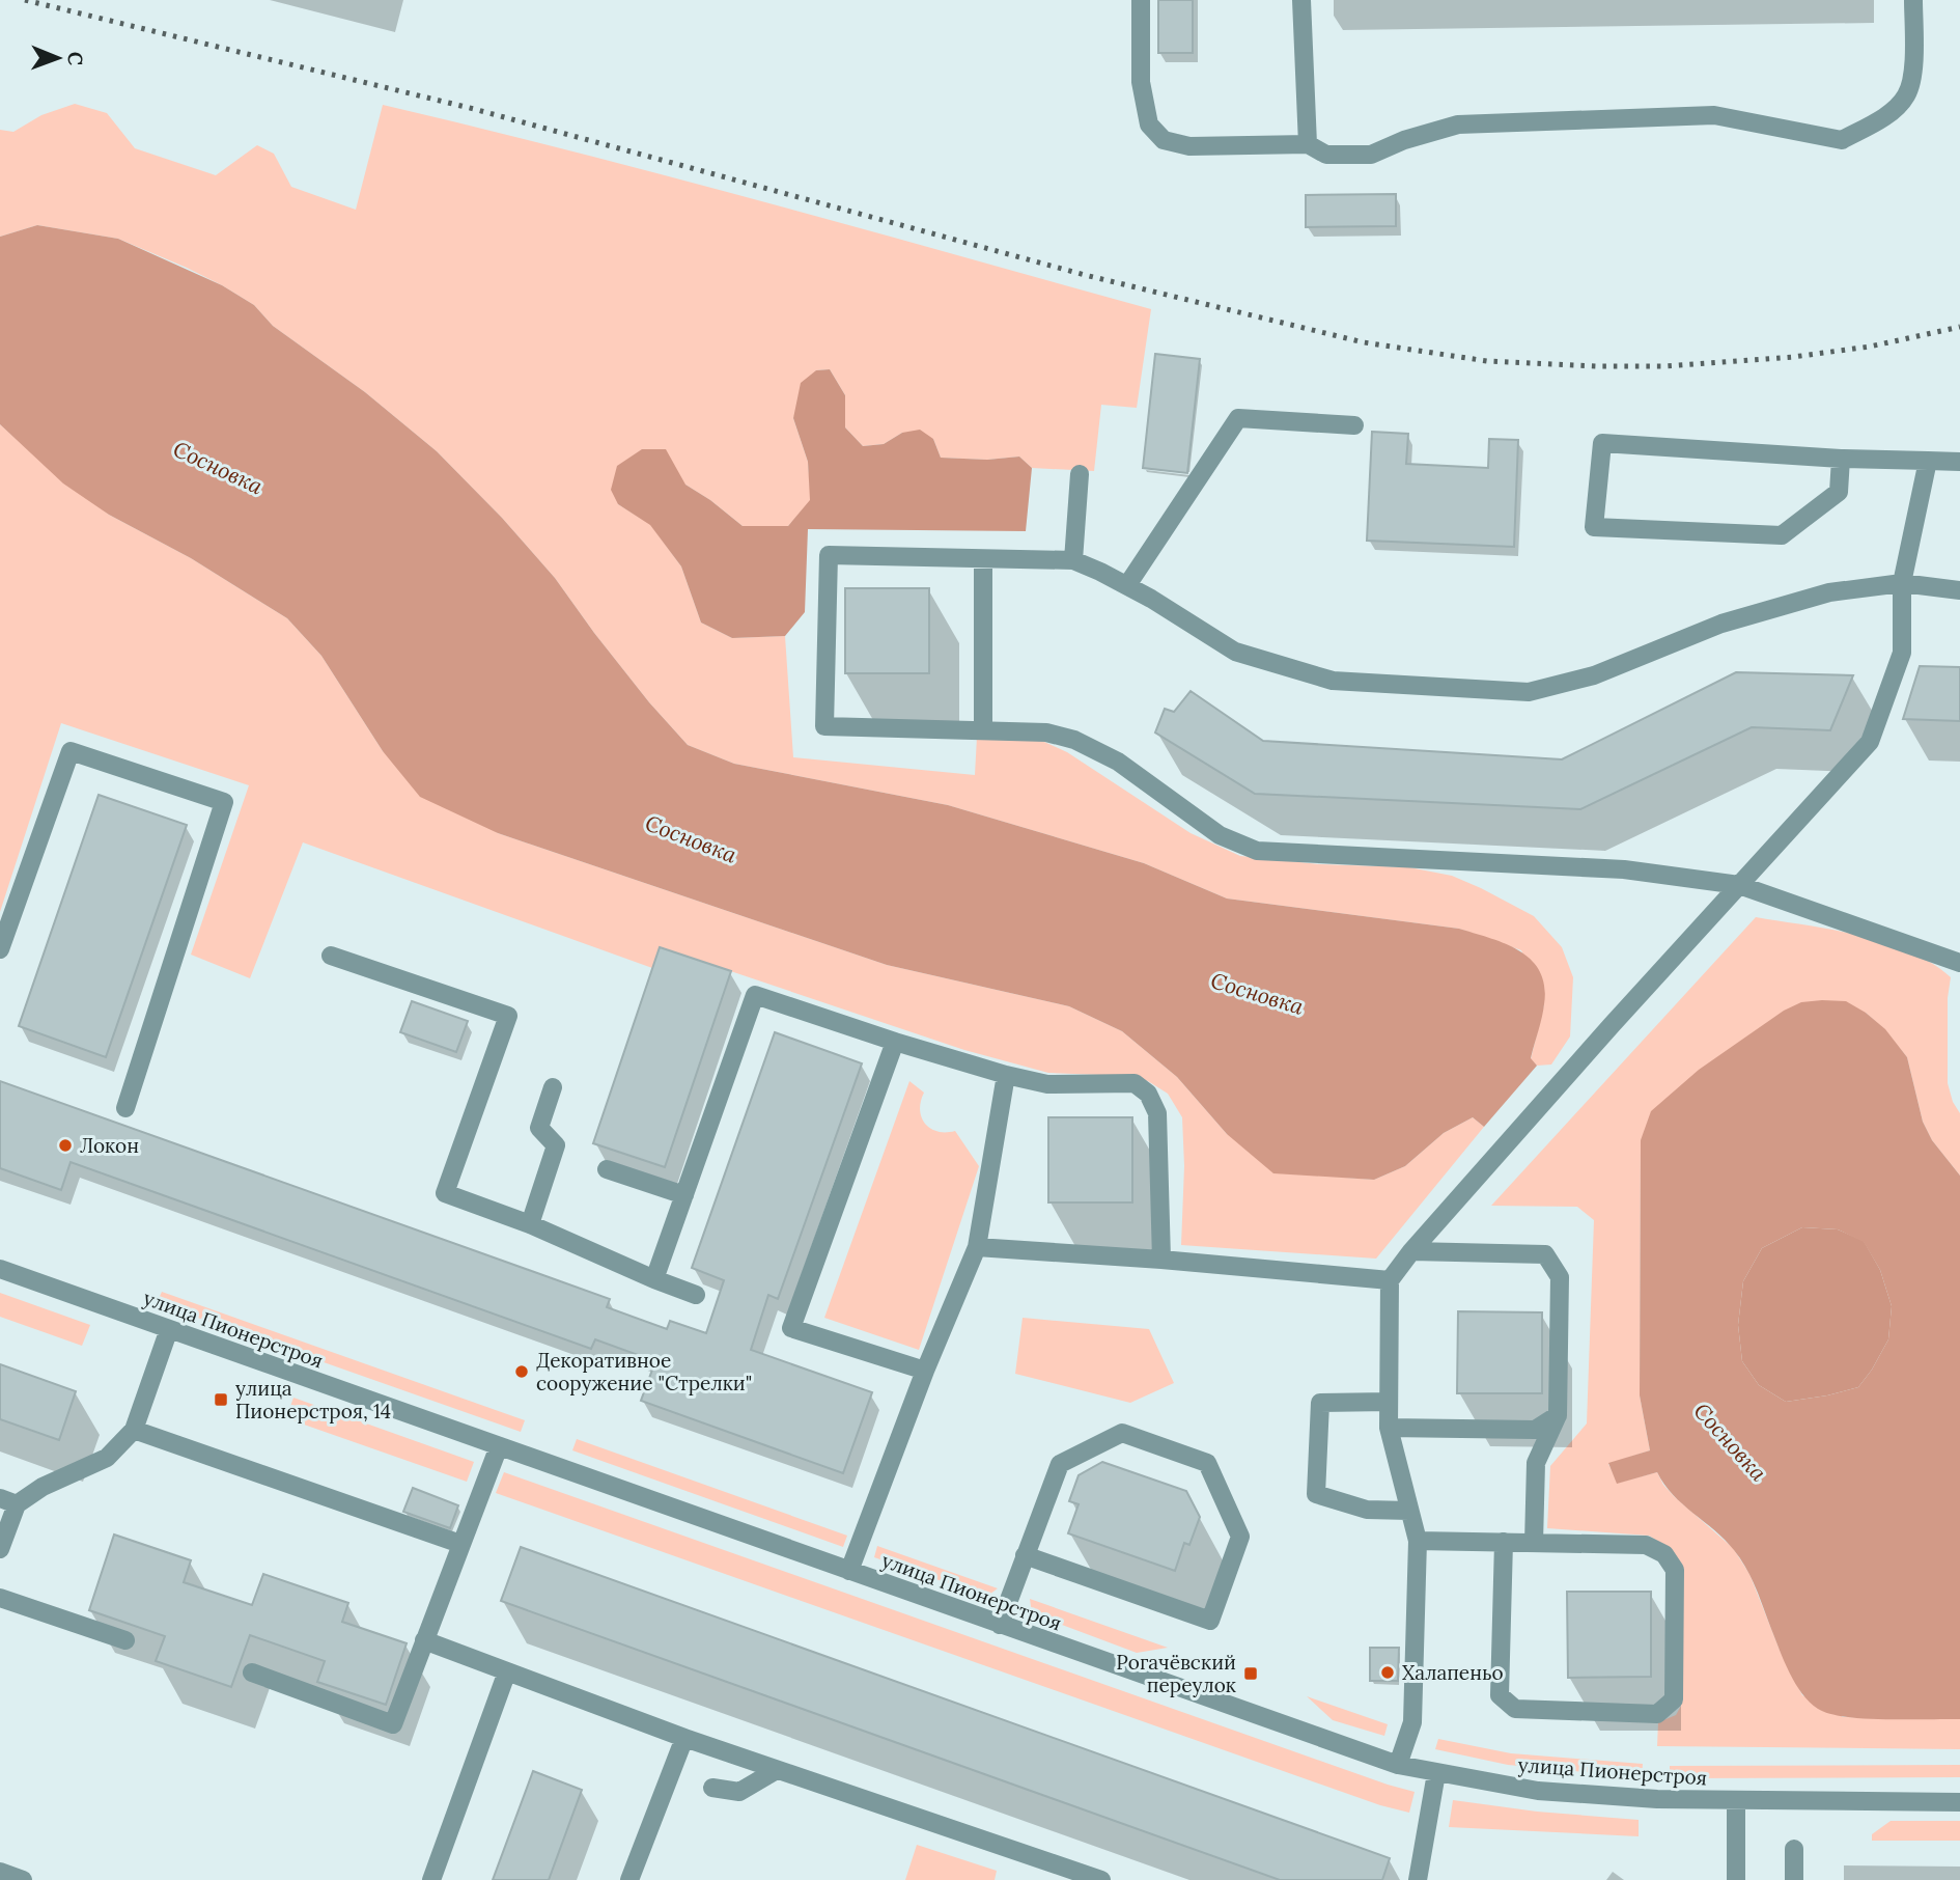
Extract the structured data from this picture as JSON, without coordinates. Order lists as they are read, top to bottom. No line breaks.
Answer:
{"streets":{"street":["улица Пионерстроя"]},"water":["Сосновка"],"places":{"other":["Локон","Декоративное сооружение \"Стрелки\"","Халапеньо"],"transit":["улица Пионерстроя, 14","Рогачёвский переулок"]},"north":"right"}
